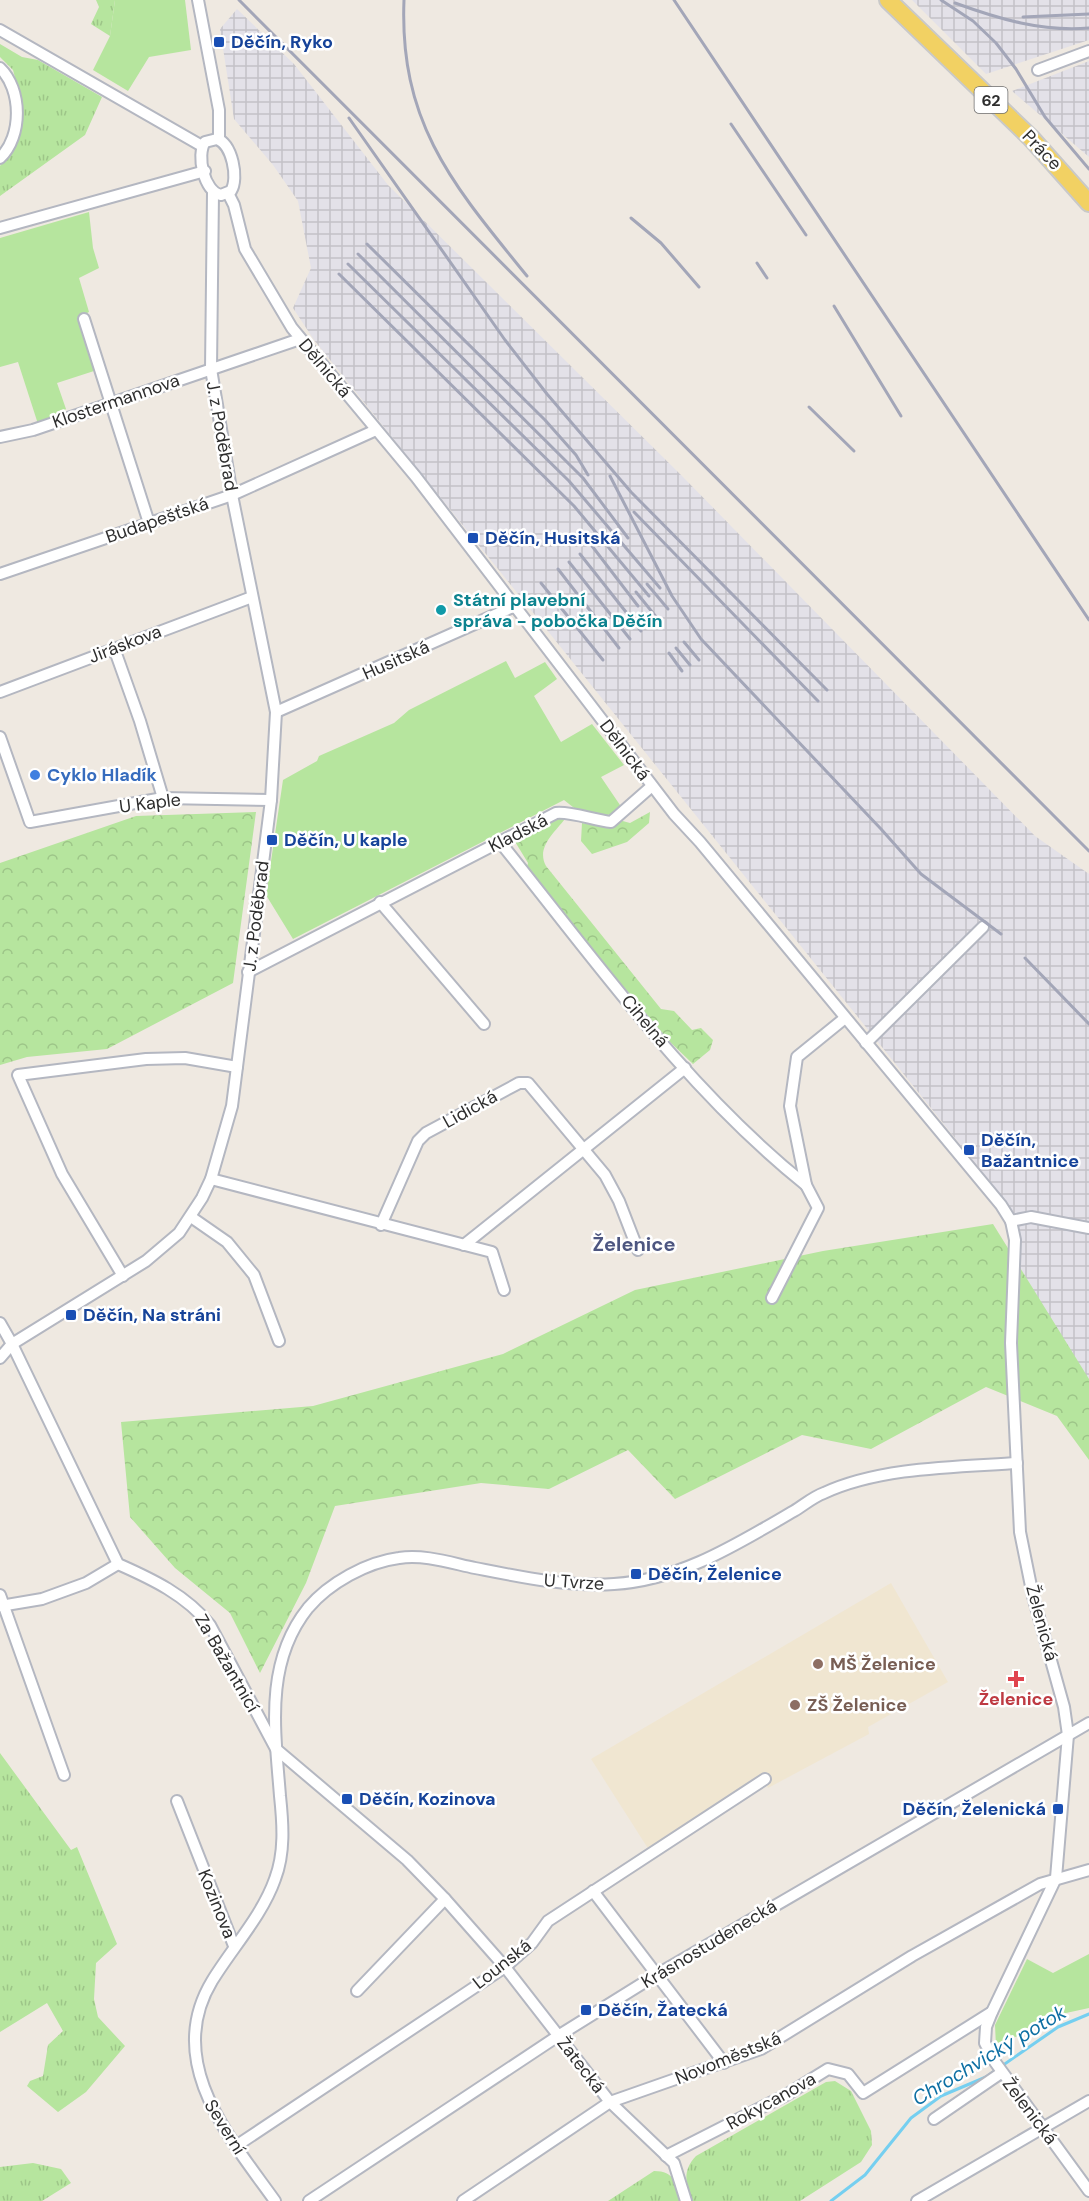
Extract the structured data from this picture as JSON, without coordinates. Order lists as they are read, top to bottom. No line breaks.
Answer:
{"streets":{"main road":["62","Práce"],"street":["Dělnická","Klostermannova","J. z Poděbrad","Budapešťská","Jiráskova","Husitská","U Kaple","Kladská","Cihelná","Lidická","U Tvrze","Želenická","Za Bažantnicí","Kozinova","Krásnostudenecká","Lounská","Novoměstská","Žatecká","Rokycanova","Severní"]},"crossings":[["Dělnická","Klostermannova"],["Dělnická","Budapešťská"],["Dělnická","Husitská"],["Dělnická","Kladská"],["Dělnická","Želenická"],["Klostermannova","J. z Poděbrad"],["J. z Poděbrad","Budapešťská"],["J. z Poděbrad","Jiráskova"],["J. z Poděbrad","Husitská"],["J. z Poděbrad","U Kaple"],["J. z Poděbrad","Kladská"],["Kladská","Cihelná"],["U Tvrze","Želenická"],["U Tvrze","Za Bažantnicí"],["U Tvrze","Kozinova"],["Želenická","Krásnostudenecká"],["Želenická","Novoměstská"],["Želenická","Rokycanova"],["Za Bažantnicí","Kozinova"],["Za Bažantnicí","Lounská"],["Za Bažantnicí","Žatecká"],["Kozinova","Severní"],["Krásnostudenecká","Žatecká"],["Lounská","Žatecká"],["Lounská","Severní"],["Novoměstská","Žatecká"],["Žatecká","Rokycanova"]],"districts":["Želenice"],"water":["Chrochvický potok"],"places":{"transit":["Děčín, Ryko","Děčín, Husitská","Děčín, U kaple","Děčín, Bažantnice","Děčín, Na stráni","Děčín, Želenice","Děčín, Kozinova","Děčín, Želenická","Děčín, Žatecká"],"other":["Státní plavební správa - pobočka Děčín","Cyklo Hladík","MŠ Želenice","ZŠ Želenice"],"health":["Želenice"]}}
